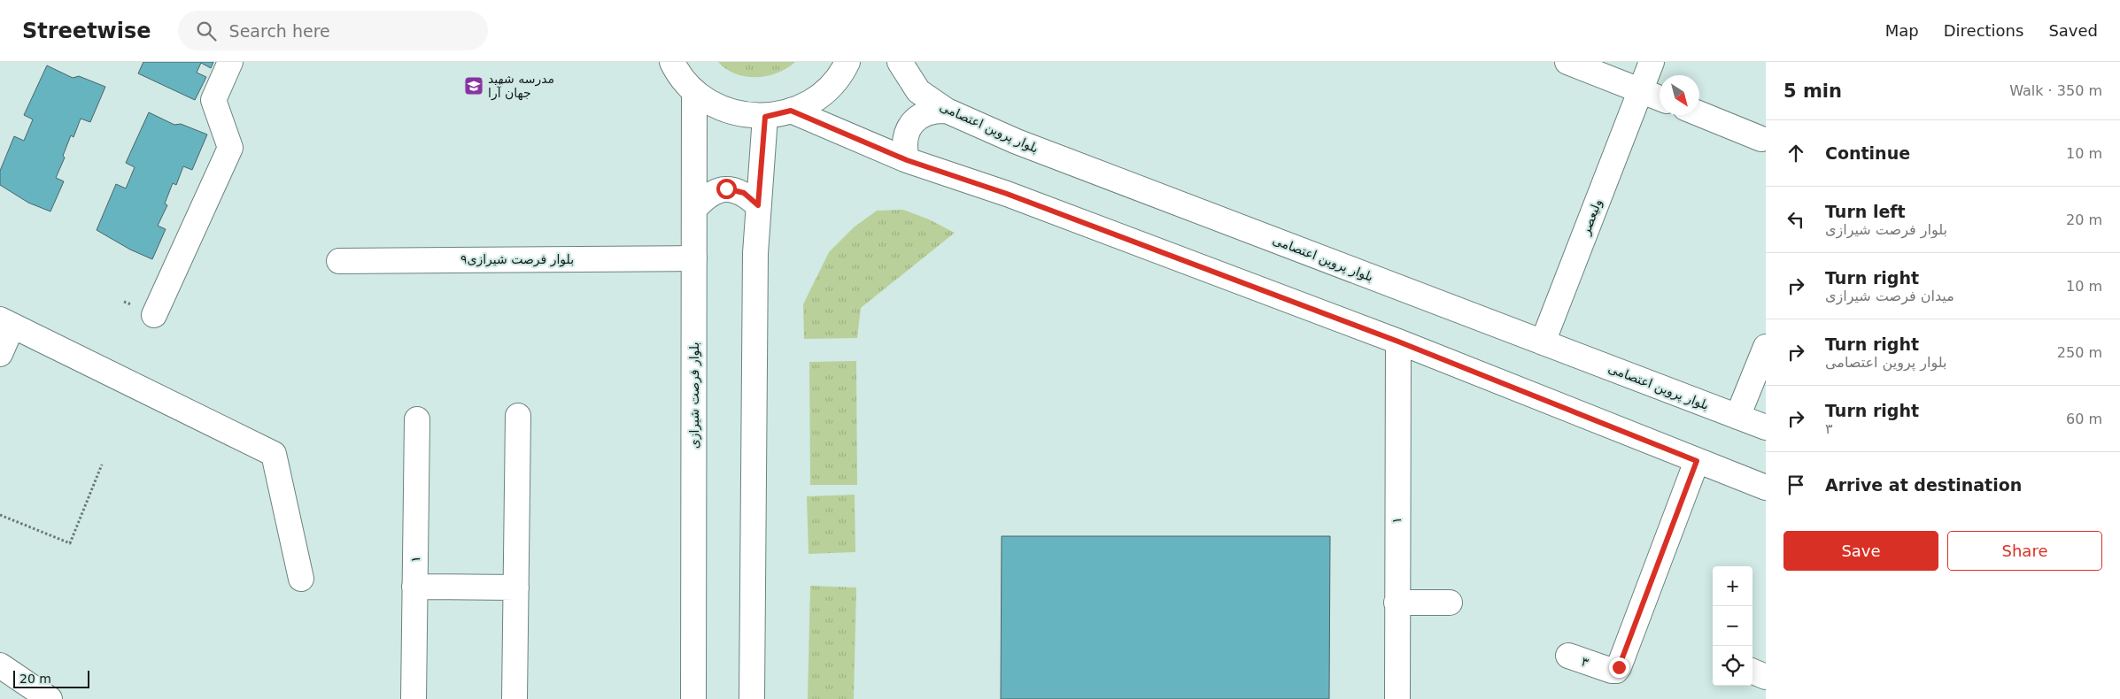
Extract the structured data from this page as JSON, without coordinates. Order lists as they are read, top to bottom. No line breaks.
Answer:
{"streets":{"street":["بلوار پروین اعتصامی","ولیعصر","۹بلوار فرصت شیرازی","بلوار فرصت شیرازی","۱","۳"]},"crossings":[["بلوار پروین اعتصامی","ولیعصر"],["۹بلوار فرصت شیرازی","بلوار فرصت شیرازی"]],"places":{"school or university":["مدرسه شهید جهان آرا"]},"scale_bar":"20 m","north":"bottom right","page":{"header":"Streetwise","search":"Search here","nav":["Map","Directions","Saved"],"heading":["5 min","Walk · 350 m"],"list":[["Continue","10 m"],["Turn left","بلوار فرصت شیرازی","20 m"],["Turn right","میدان فرصت شیرازی","10 m"],["Turn right","بلوار پروین اعتصامی","250 m"],["Turn right","۳","60 m"],"Arrive at destination"],"buttons":["Save","Share"],"map_buttons":["+","−"],"scale":"20 m"}}
